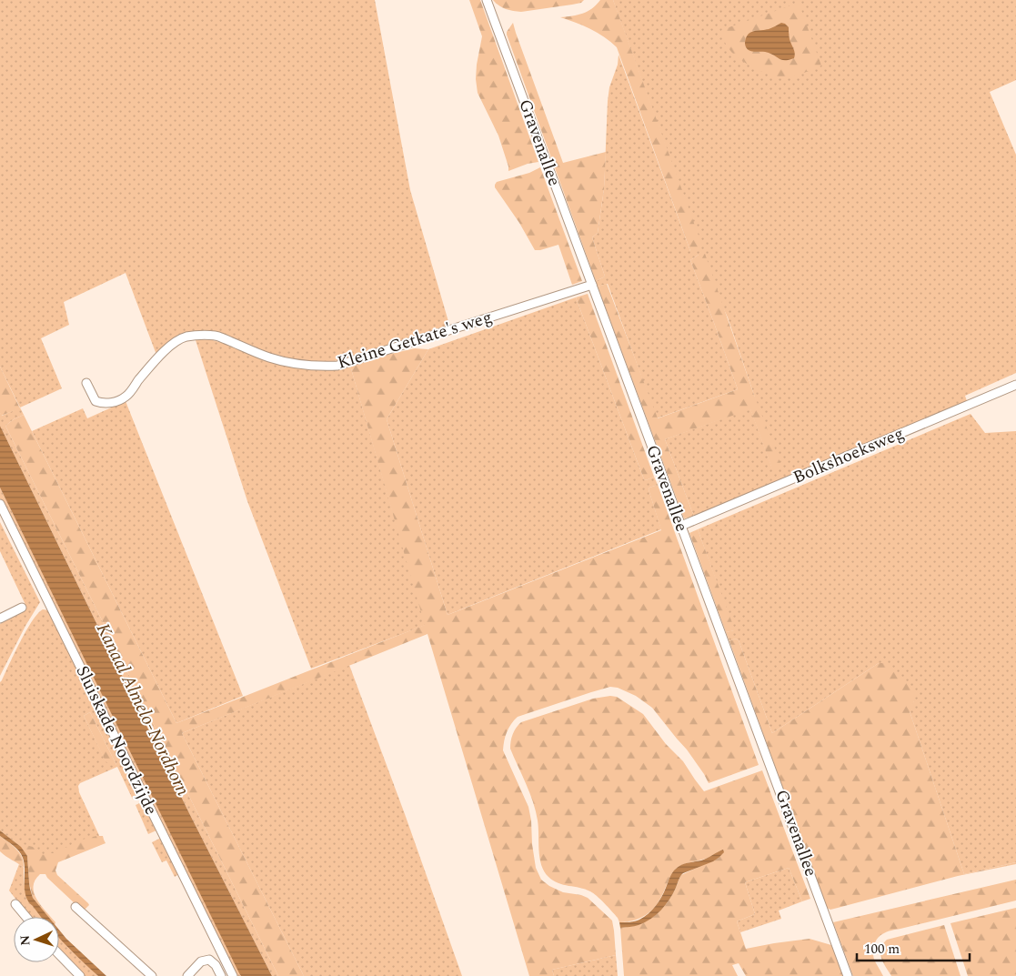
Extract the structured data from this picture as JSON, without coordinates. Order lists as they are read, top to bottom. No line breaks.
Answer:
{"streets":{"street":["Gravenallee","Kleine Getkate's weg","Bolkshoeksweg","Sluiskade Noordzijde"]},"crossings":[["Gravenallee","Kleine Getkate's weg"],["Gravenallee","Bolkshoeksweg"]],"water":["Kanaal Almelo-Nordhorn"],"scale_bar":"100 m","north":"left"}
